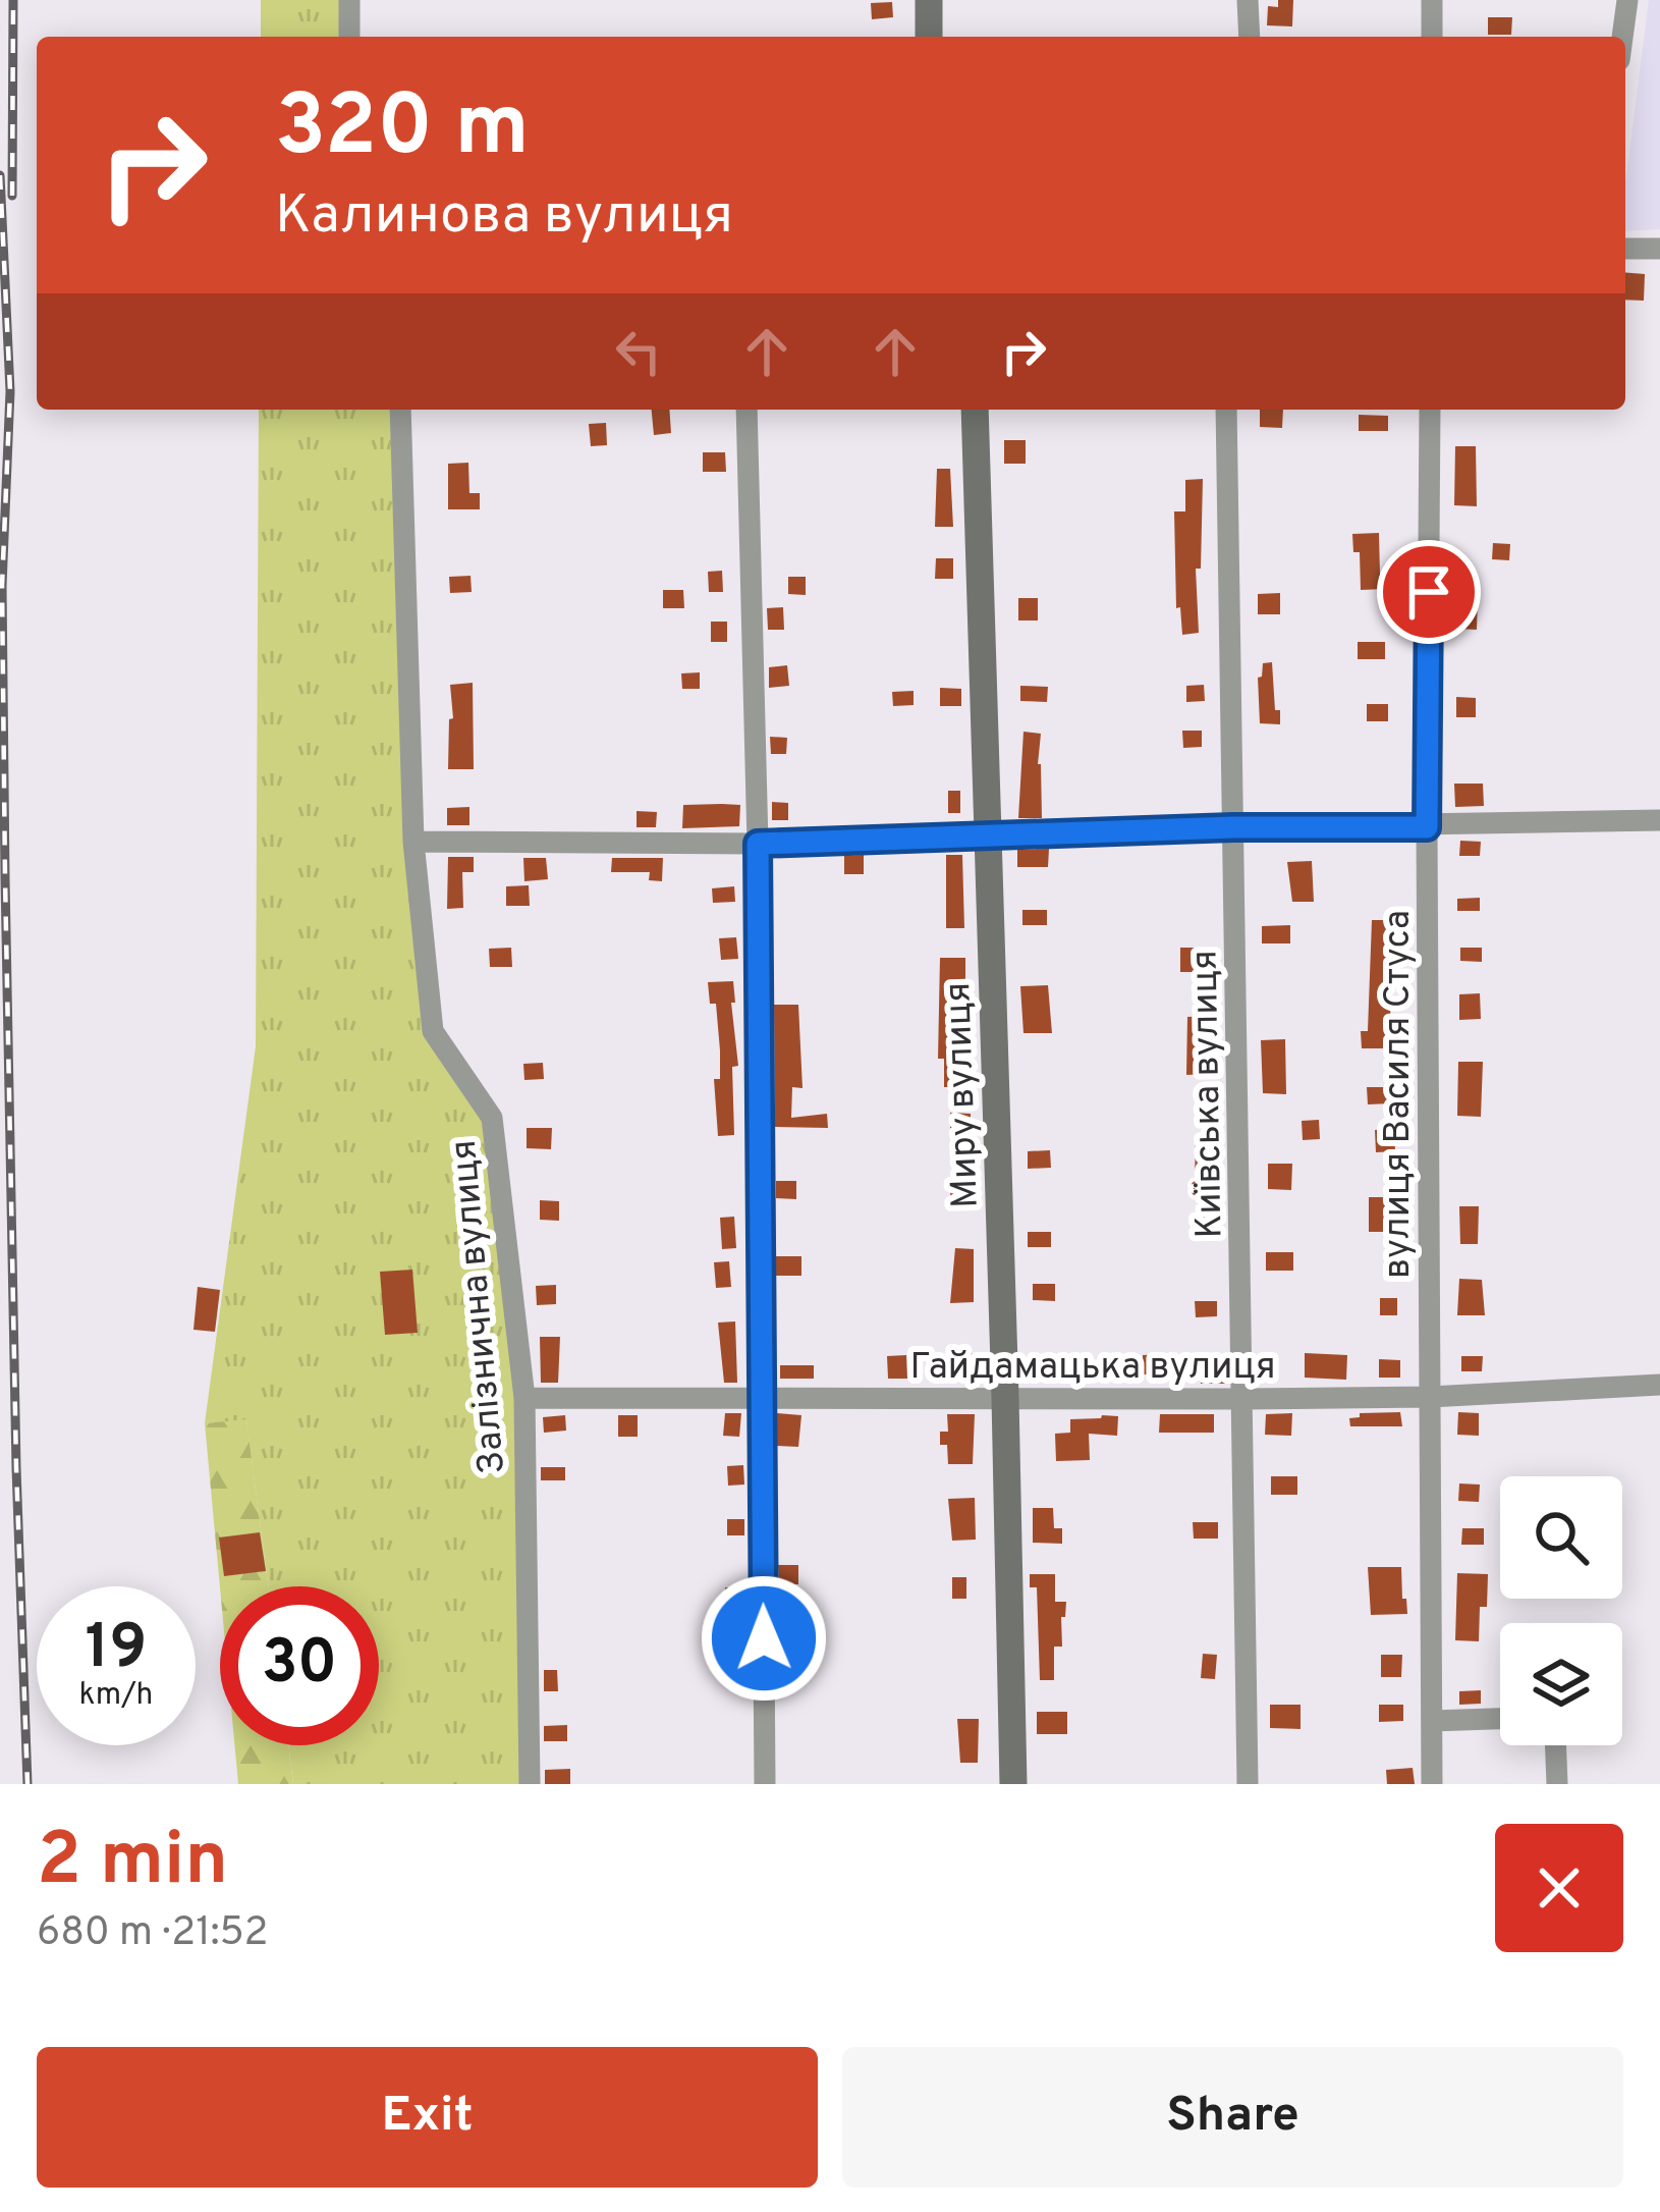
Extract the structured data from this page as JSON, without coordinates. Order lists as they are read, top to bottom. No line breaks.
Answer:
{"streets":{"main road":["Миру вулиця"],"street":["Київська вулиця","вулиця Василя Стуса","Залізнична вулиця","Гайдамацька вулиця"]},"crossings":[["Київська вулиця","Гайдамацька вулиця"],["вулиця Василя Стуса","Гайдамацька вулиця"],["Миру вулиця","Гайдамацька вулиця"],["Залізнична вулиця","Гайдамацька вулиця"]],"page":{"turn":["320 m","Калинова вулиця"],"speed":"19 km/h","limit":"30","heading":["2 min","680 m · 21:52"],"buttons":["Exit","Share"]}}
